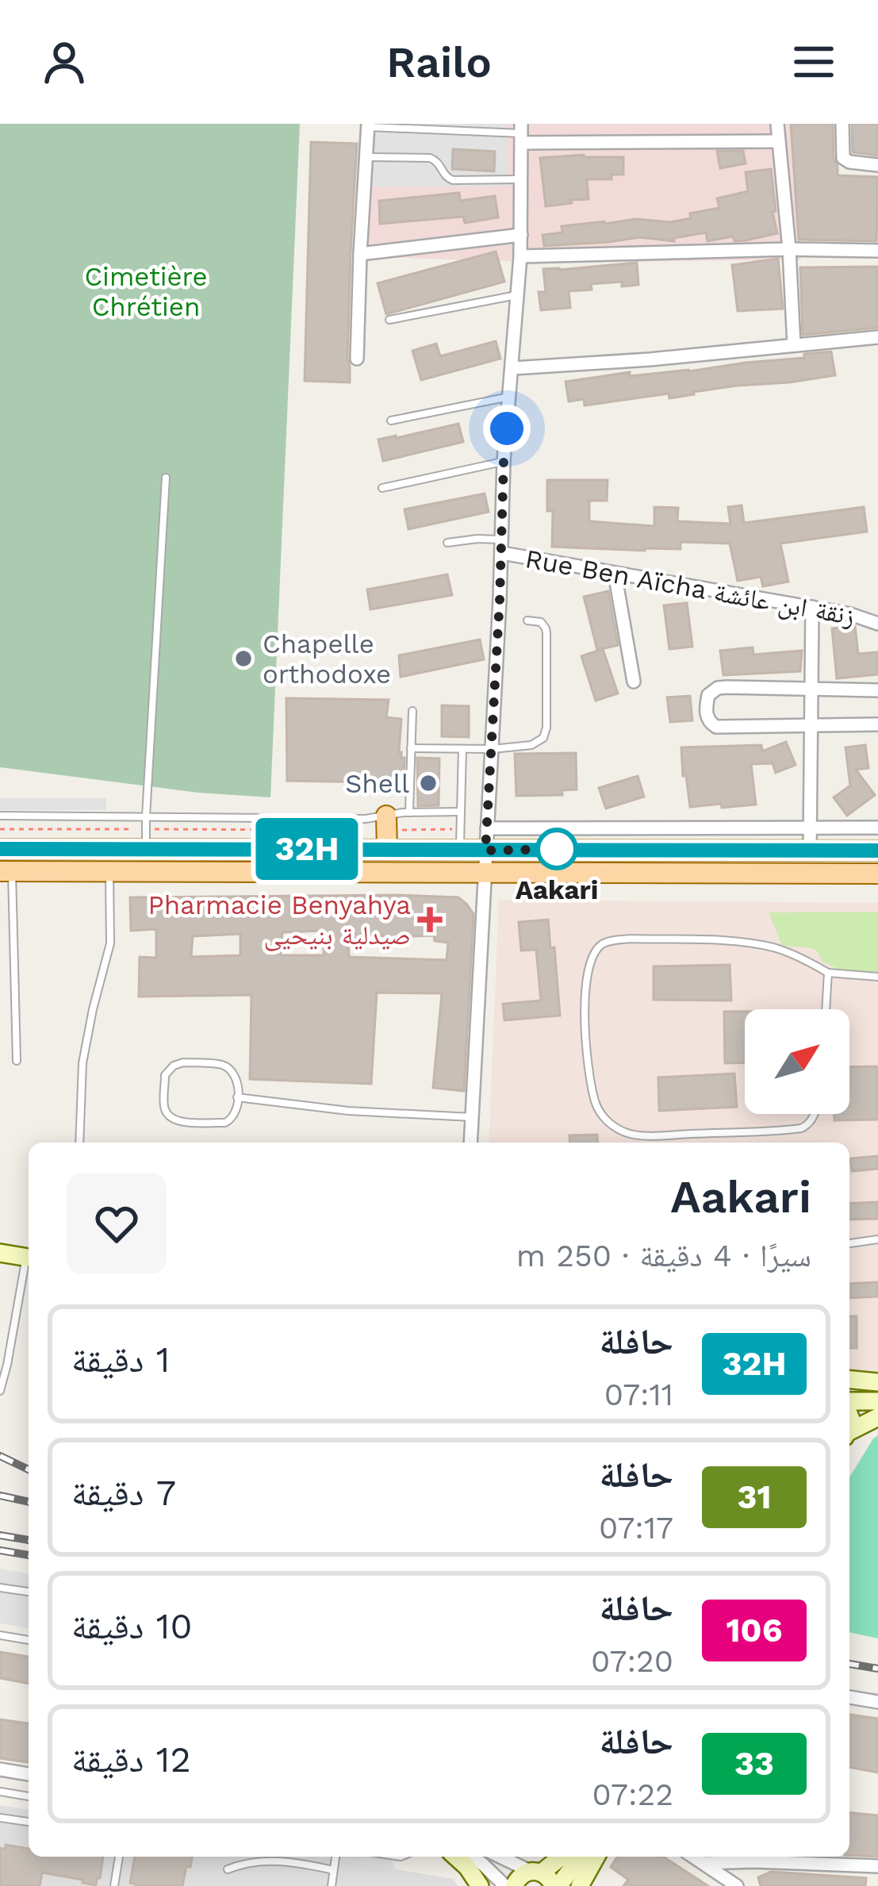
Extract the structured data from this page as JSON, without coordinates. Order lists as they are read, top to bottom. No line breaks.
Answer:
{"streets":{"street":["Rue Ben Aïcha زنقة ابن عائشة"]},"parks":["Cimetière Chrétien"],"places":{"other":["Chapelle orthodoxe","Shell","Aakari"],"health":["Pharmacie Benyahya صيدلية بنيحيى"]},"lines":["bus line 32H"],"north":"top right","page":{"header":"Railo","on_map":"32H","heading":["Aakari","سيرًا · 4 دقيقة · 250 m"],"list":[{"mark":"32H","name":"حافلة","note":"07:11","value":"1 دقيقة"},{"mark":"31","name":"حافلة","note":"07:17","value":"7 دقيقة"},{"mark":"106","name":"حافلة","note":"07:20","value":"10 دقيقة"},{"mark":"33","name":"حافلة","note":"07:22","value":"12 دقيقة"}]}}
